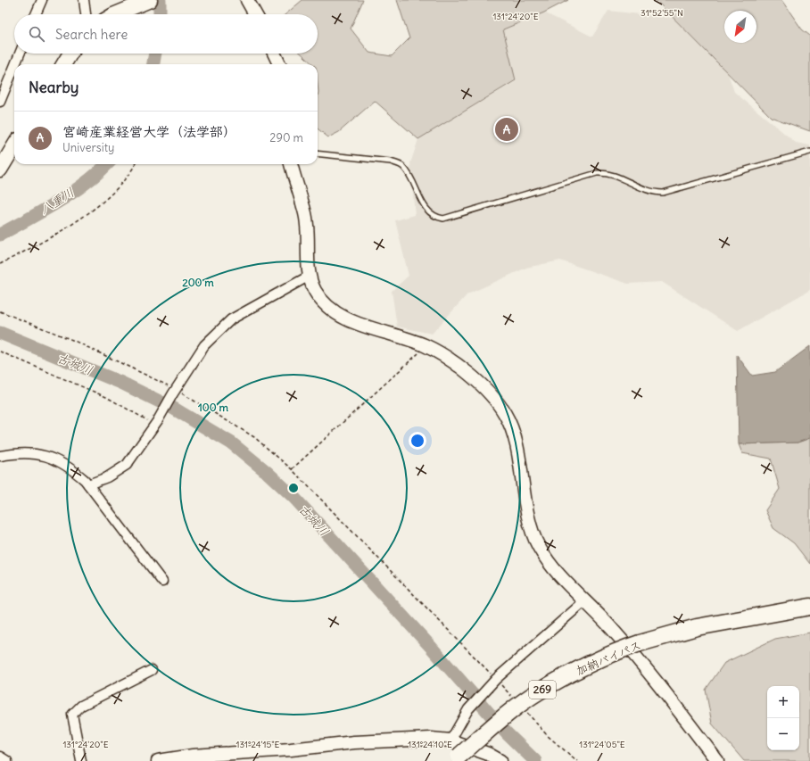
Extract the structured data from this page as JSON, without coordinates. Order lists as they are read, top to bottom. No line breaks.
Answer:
{"streets":{"highway":["加納バイパス","269"]},"water":["八重川","古城川"],"north":"bottom left","page":{"search":"Search here","heading":"Nearby","list":[{"mark":"A","name":"宮崎産業経営大学（法学部）","note":"University","value":"290 m"}],"pins":"A","map_buttons":["+","−"]},"coordinates":["31°52'55\"N","131°24'20\"E","131°24'15\"E","131°24'10\"E","131°24'05\"E"],"rings":["200 m","100 m"]}
